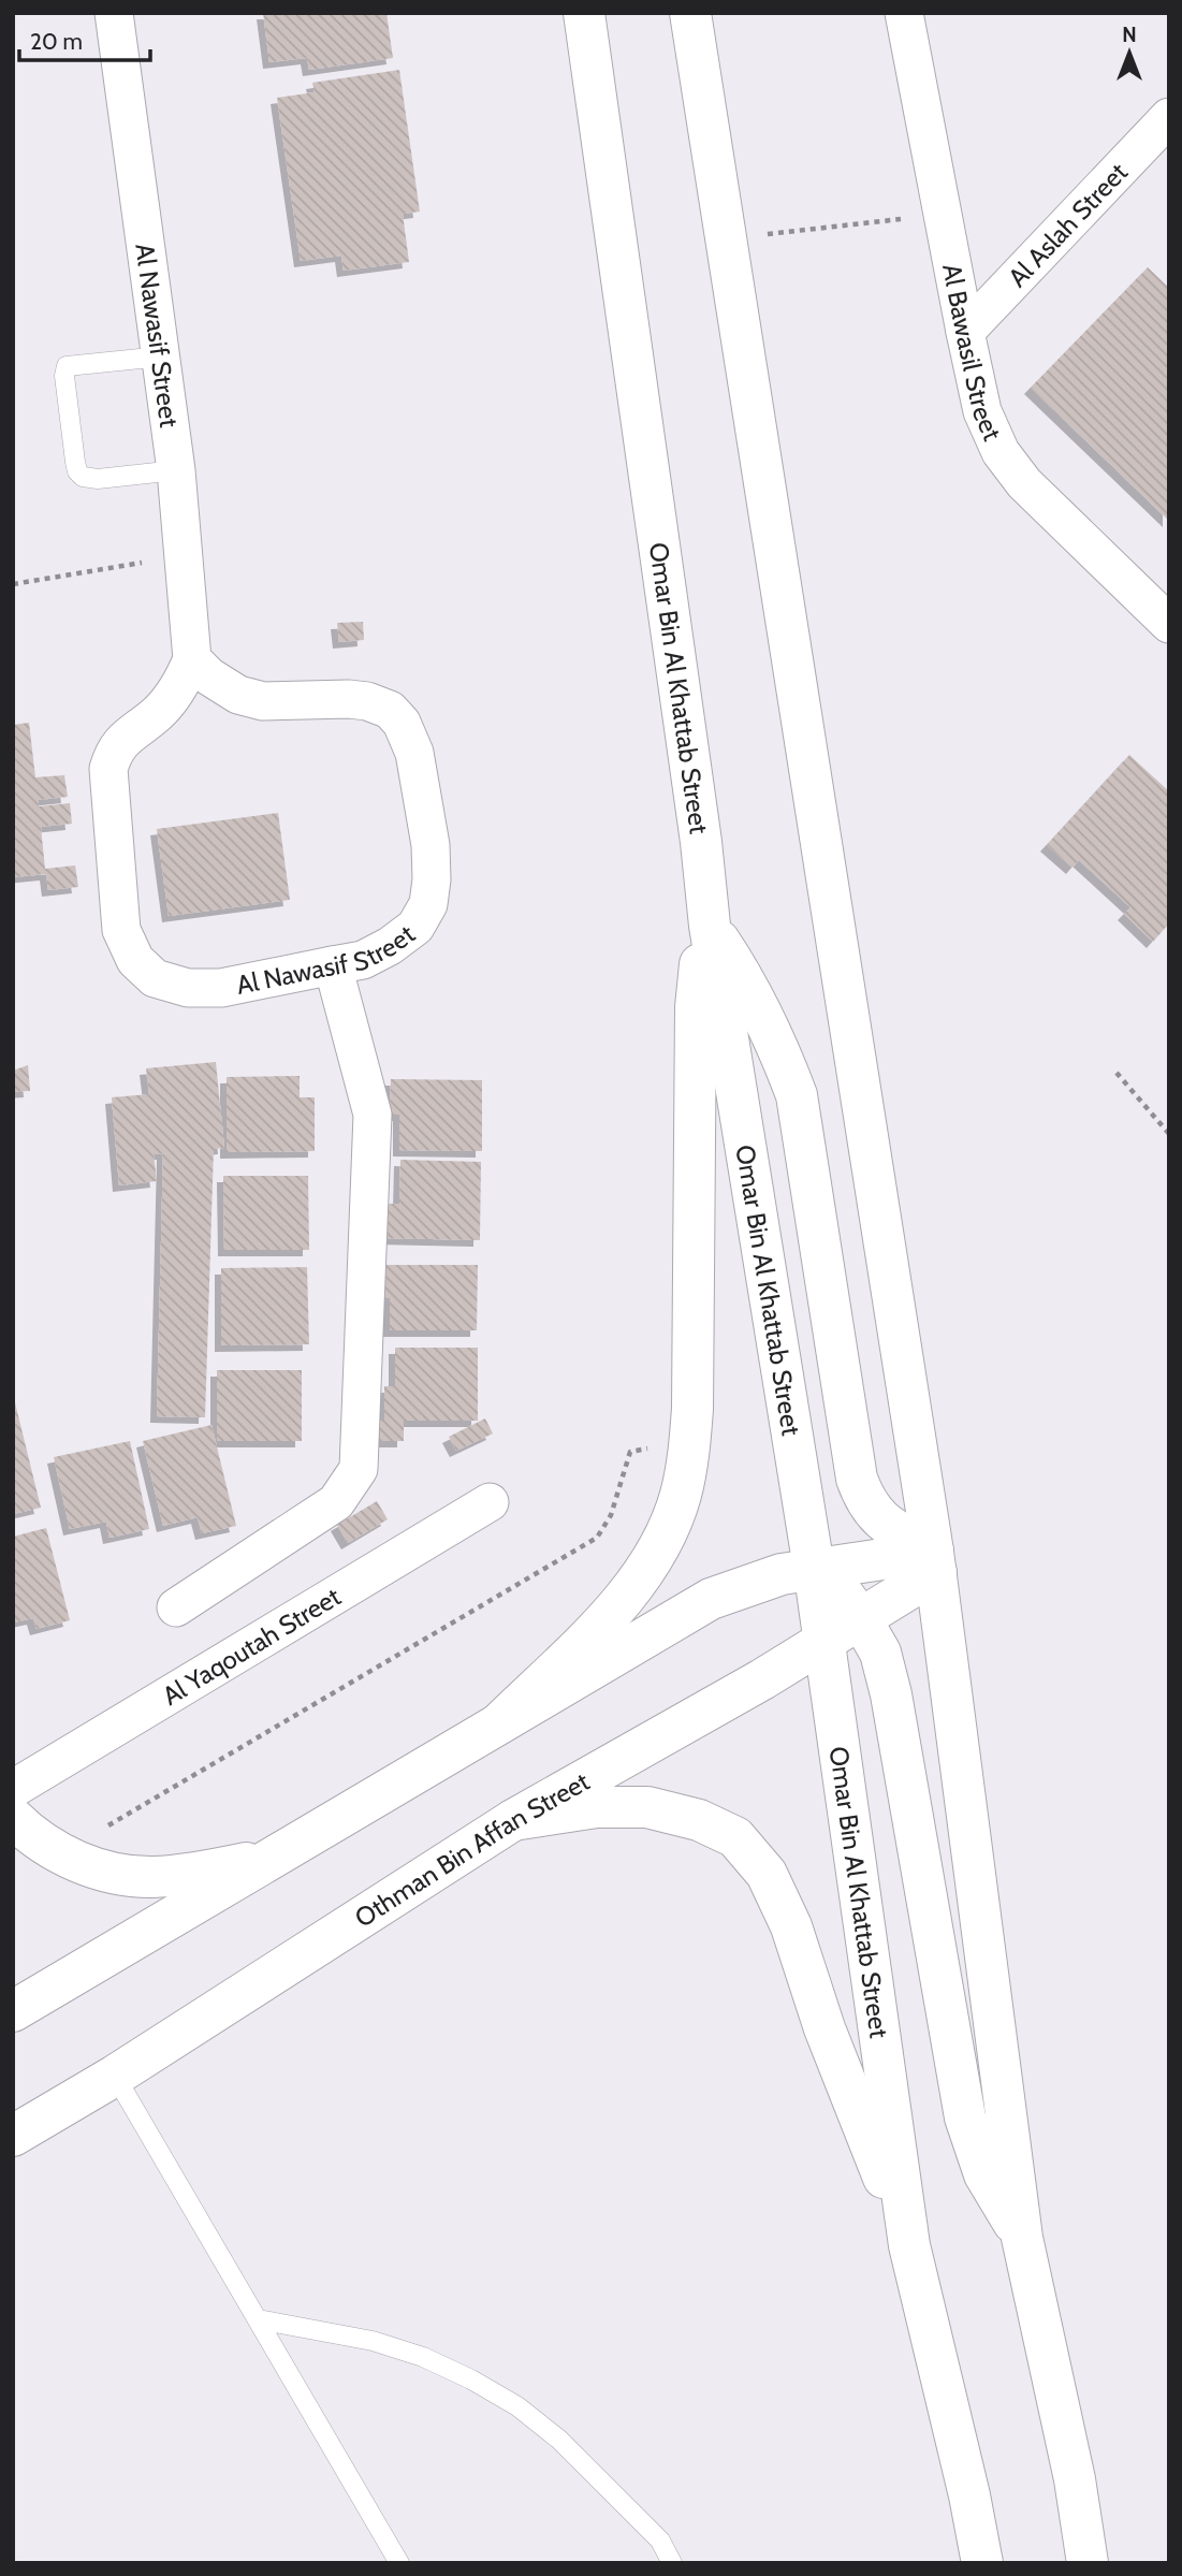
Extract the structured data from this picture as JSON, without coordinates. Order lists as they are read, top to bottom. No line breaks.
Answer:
{"streets":{"main road":["Omar Bin Al Khattab Street","Othman Bin Affan Street"],"street":["Al Aslah Street","Al Nawasif Street","Al Bawasil Street","Al Yaqoutah Street"]},"crossings":[["Al Aslah Street","Al Bawasil Street"],["Omar Bin Al Khattab Street","Othman Bin Affan Street"]],"scale_bar":"20 m","north":"top"}
